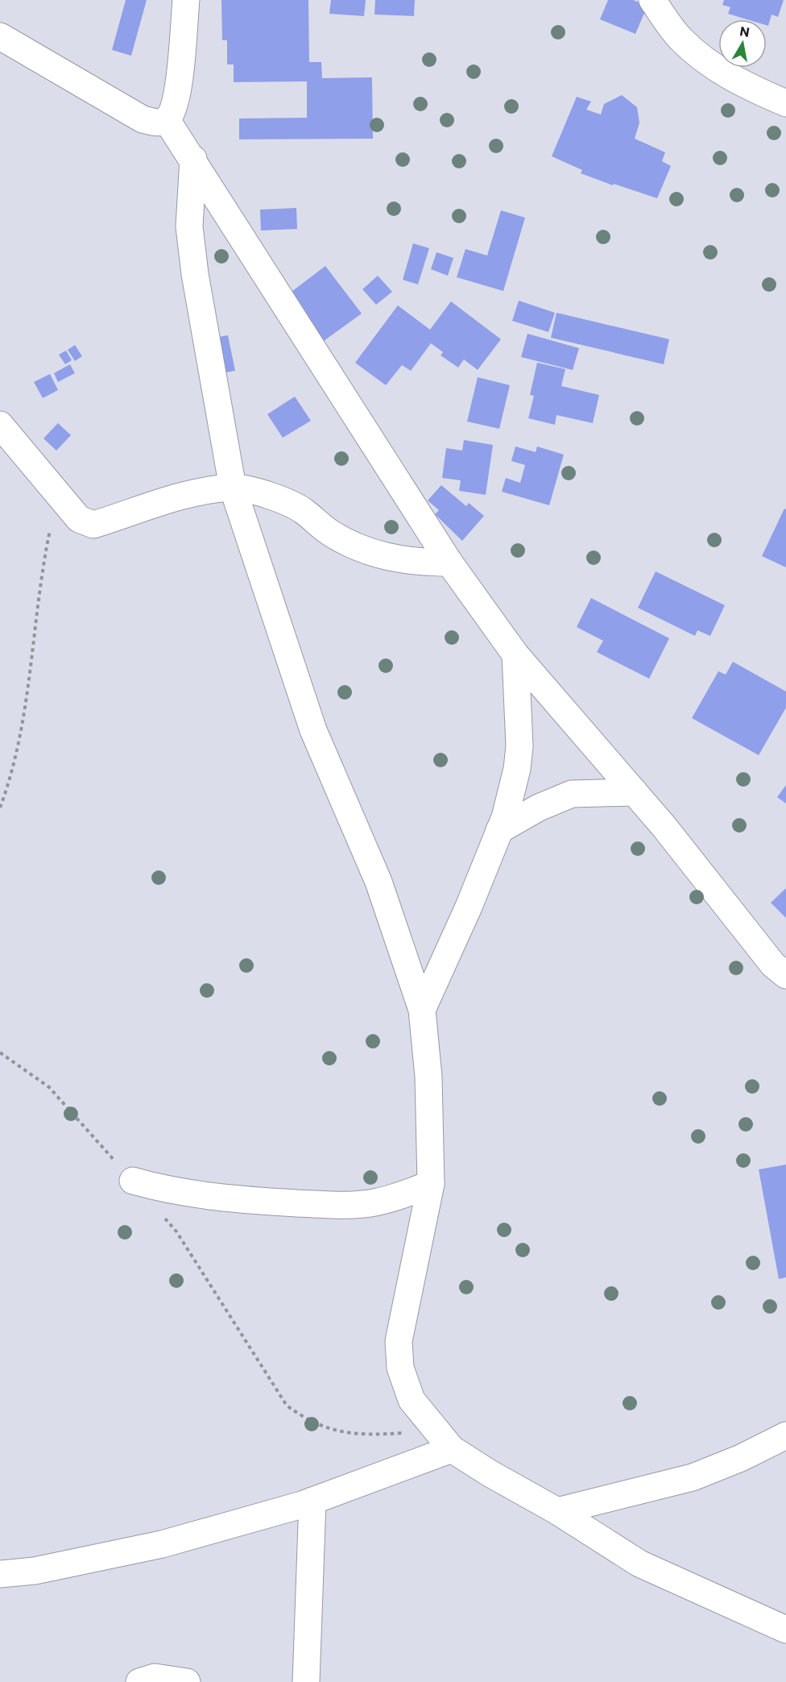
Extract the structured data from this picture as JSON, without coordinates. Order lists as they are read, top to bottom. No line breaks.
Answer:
{"north":"top"}
